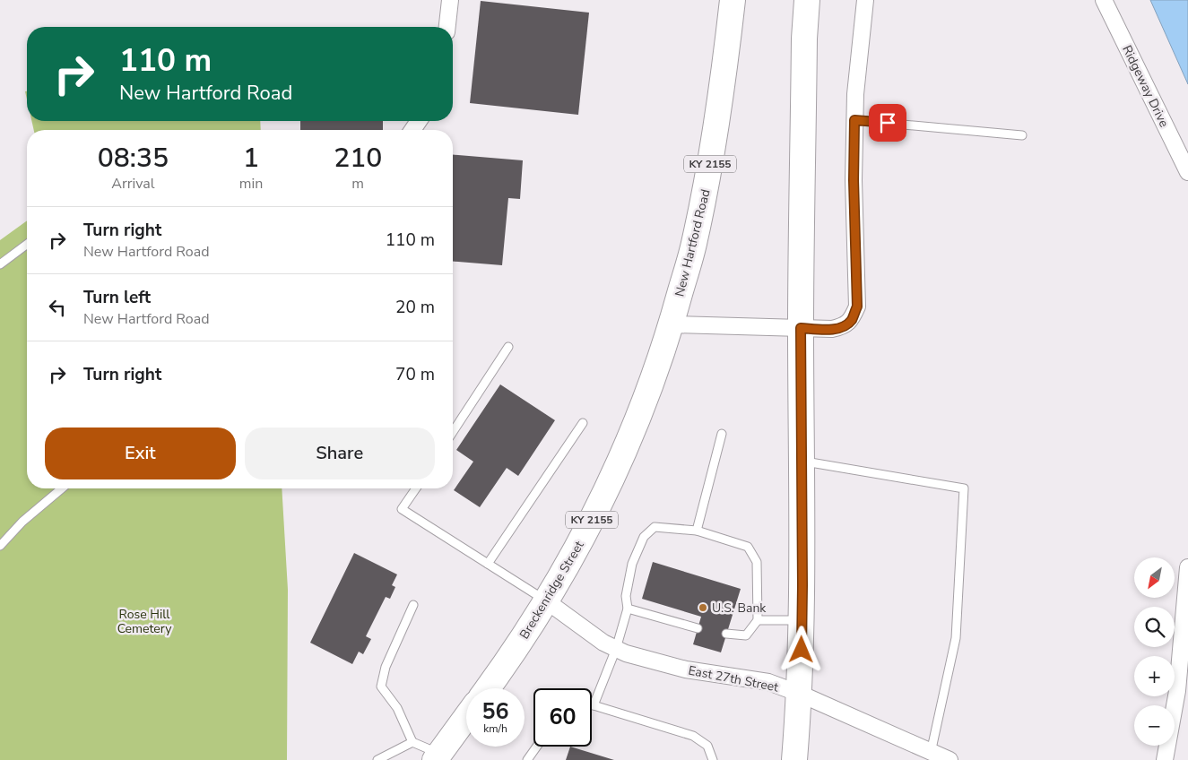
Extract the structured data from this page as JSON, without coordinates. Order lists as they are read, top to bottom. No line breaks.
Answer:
{"streets":{"main road":["KY 2155","New Hartford Road","Breckenridge Street"],"street":["Ridgeway Drive","East 27th Street"]},"crossings":[["New Hartford Road","Breckenridge Street"],["Breckenridge Street","East 27th Street"]],"parks":["Rose Hill Cemetery"],"places":["U.S. Bank"],"north":"bottom left","page":{"turn":["110 m","New Hartford Road"],"eta":["08:35","Arrival","1","min","210","m"],"list":[{"name":"Turn right","note":"New Hartford Road","value":"110 m"},{"name":"Turn left","note":"New Hartford Road","value":"20 m"},{"name":"Turn right","value":"70 m"}],"buttons":["Exit","Share"],"map_buttons":["+","−"],"speed":"56 km/h","limit":"60"}}
